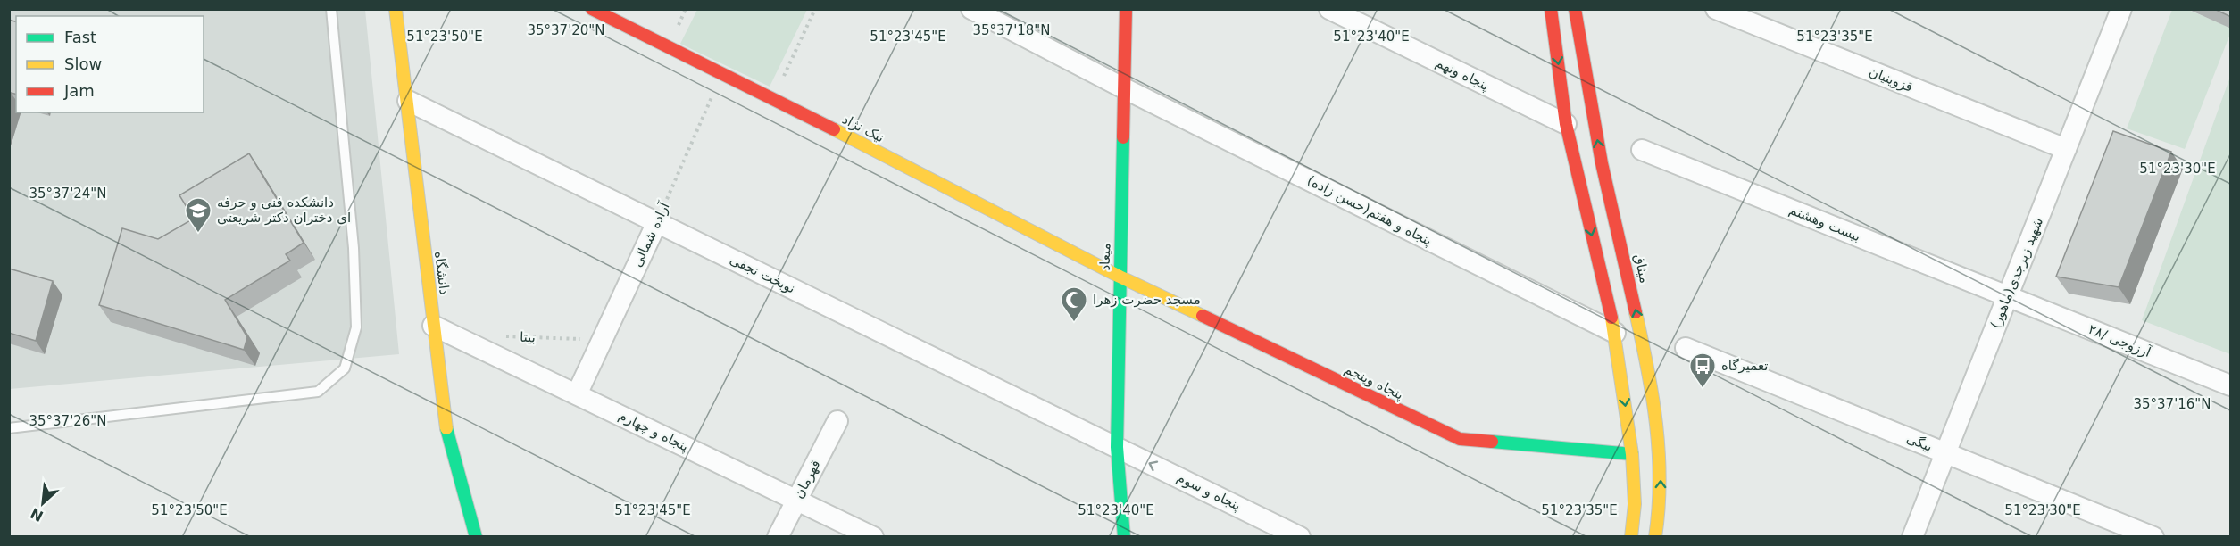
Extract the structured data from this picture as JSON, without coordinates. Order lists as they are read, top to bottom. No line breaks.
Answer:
{"streets":{"street":["پنجاه ونهم","قزوینیان","نیک نژاد","(حسن زاده)پنجاه و هفتم","بیست وهشتم","آزاده شمالی","میعاد","میثاق","دانشگاه","شهید زبرجدی(ماهور)","نوبخت نجفی","آرزوجی /۲۸","پنجاه وپنجم","پنجاه و چهارم","بیگی","قهرمان","پنجاه و سوم"],"path":["بیتا"]},"crossings":[["قزوینیان","شهید زبرجدی(ماهور)"],["نیک نژاد","آزاده شمالی"],["نیک نژاد","میعاد"],["نیک نژاد","پنجاه وپنجم"],["(حسن زاده)پنجاه و هفتم","میعاد"],["بیست وهشتم","شهید زبرجدی(ماهور)"],["بیست وهشتم","آرزوجی /۲۸"],["آزاده شمالی","نوبخت نجفی"],["آزاده شمالی","بیتا"],["آزاده شمالی","پنجاه و چهارم"],["میعاد","نوبخت نجفی"],["میعاد","پنجاه وپنجم"],["میعاد","پنجاه و سوم"],["دانشگاه","نوبخت نجفی"],["دانشگاه","پنجاه و چهارم"],["شهید زبرجدی(ماهور)","آرزوجی /۲۸"],["شهید زبرجدی(ماهور)","بیگی"],["نوبخت نجفی","پنجاه و سوم"],["پنجاه و چهارم","قهرمان"]],"one_way":["پنجاه و سوم"],"places":{"school or university":["دانشکده فنی و حرفه ای دختران دکتر شریعتی"],"mosque":["مسجد حضرت زهرا"],"bus stop":["تعمیرگاه"]},"legend":["Fast","Slow","Jam"],"north":"bottom left","coordinates":["35°37'20\"N","35°37'18\"N","51°23'50\"E","51°23'45\"E","51°23'40\"E","51°23'35\"E","51°23'30\"E","35°37'24\"N","35°37'16\"N","35°37'26\"N"]}
